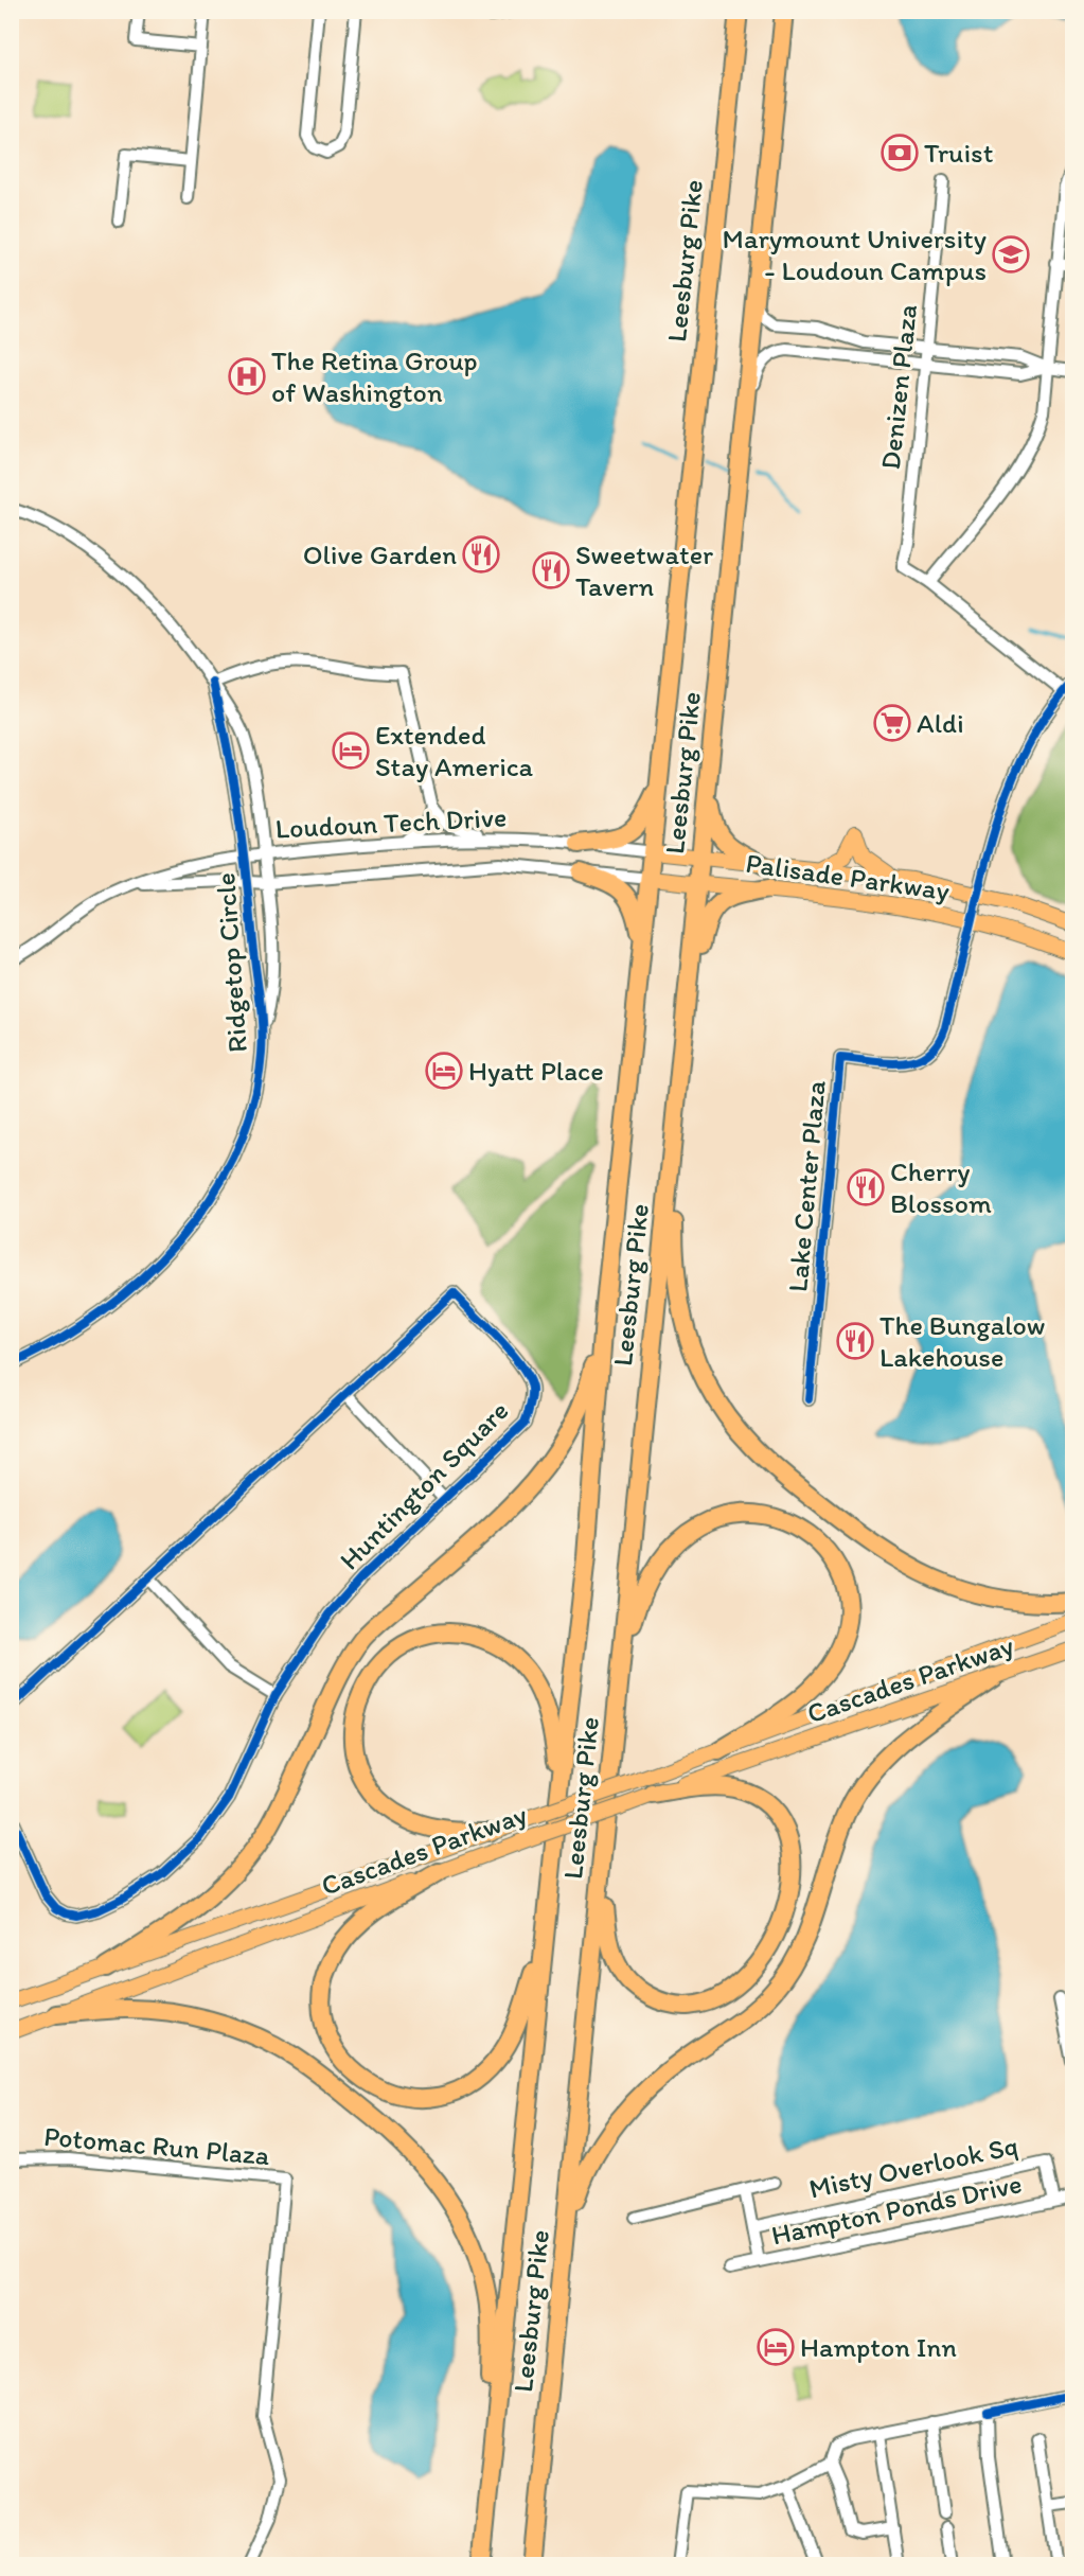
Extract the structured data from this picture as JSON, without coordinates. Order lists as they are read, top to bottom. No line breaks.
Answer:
{"streets":{"highway":["Leesburg Pike"],"main road":["Palisade Parkway","Cascades Parkway"],"street":["Denizen Plaza","Loudoun Tech Drive","Ridgetop Circle","Lake Center Plaza","Huntington Square","Potomac Run Plaza","Misty Overlook Sq","Hampton Ponds Drive"]},"crossings":[["Leesburg Pike","Loudoun Tech Drive"],["Leesburg Pike","Palisade Parkway"],["Loudoun Tech Drive","Palisade Parkway"],["Loudoun Tech Drive","Ridgetop Circle"],["Palisade Parkway","Lake Center Plaza"],["Misty Overlook Sq","Hampton Ponds Drive"]],"places":{"bank":["Truist"],"school or university":["Marymount University - Loudoun Campus"],"hospital":["The Retina Group of Washington"],"restaurant":["Olive Garden","Sweetwater Tavern","Cherry Blossom","The Bungalow Lakehouse"],"supermarket":["Aldi"],"hotel":["Extended Stay America","Hyatt Place","Hampton Inn"]}}
